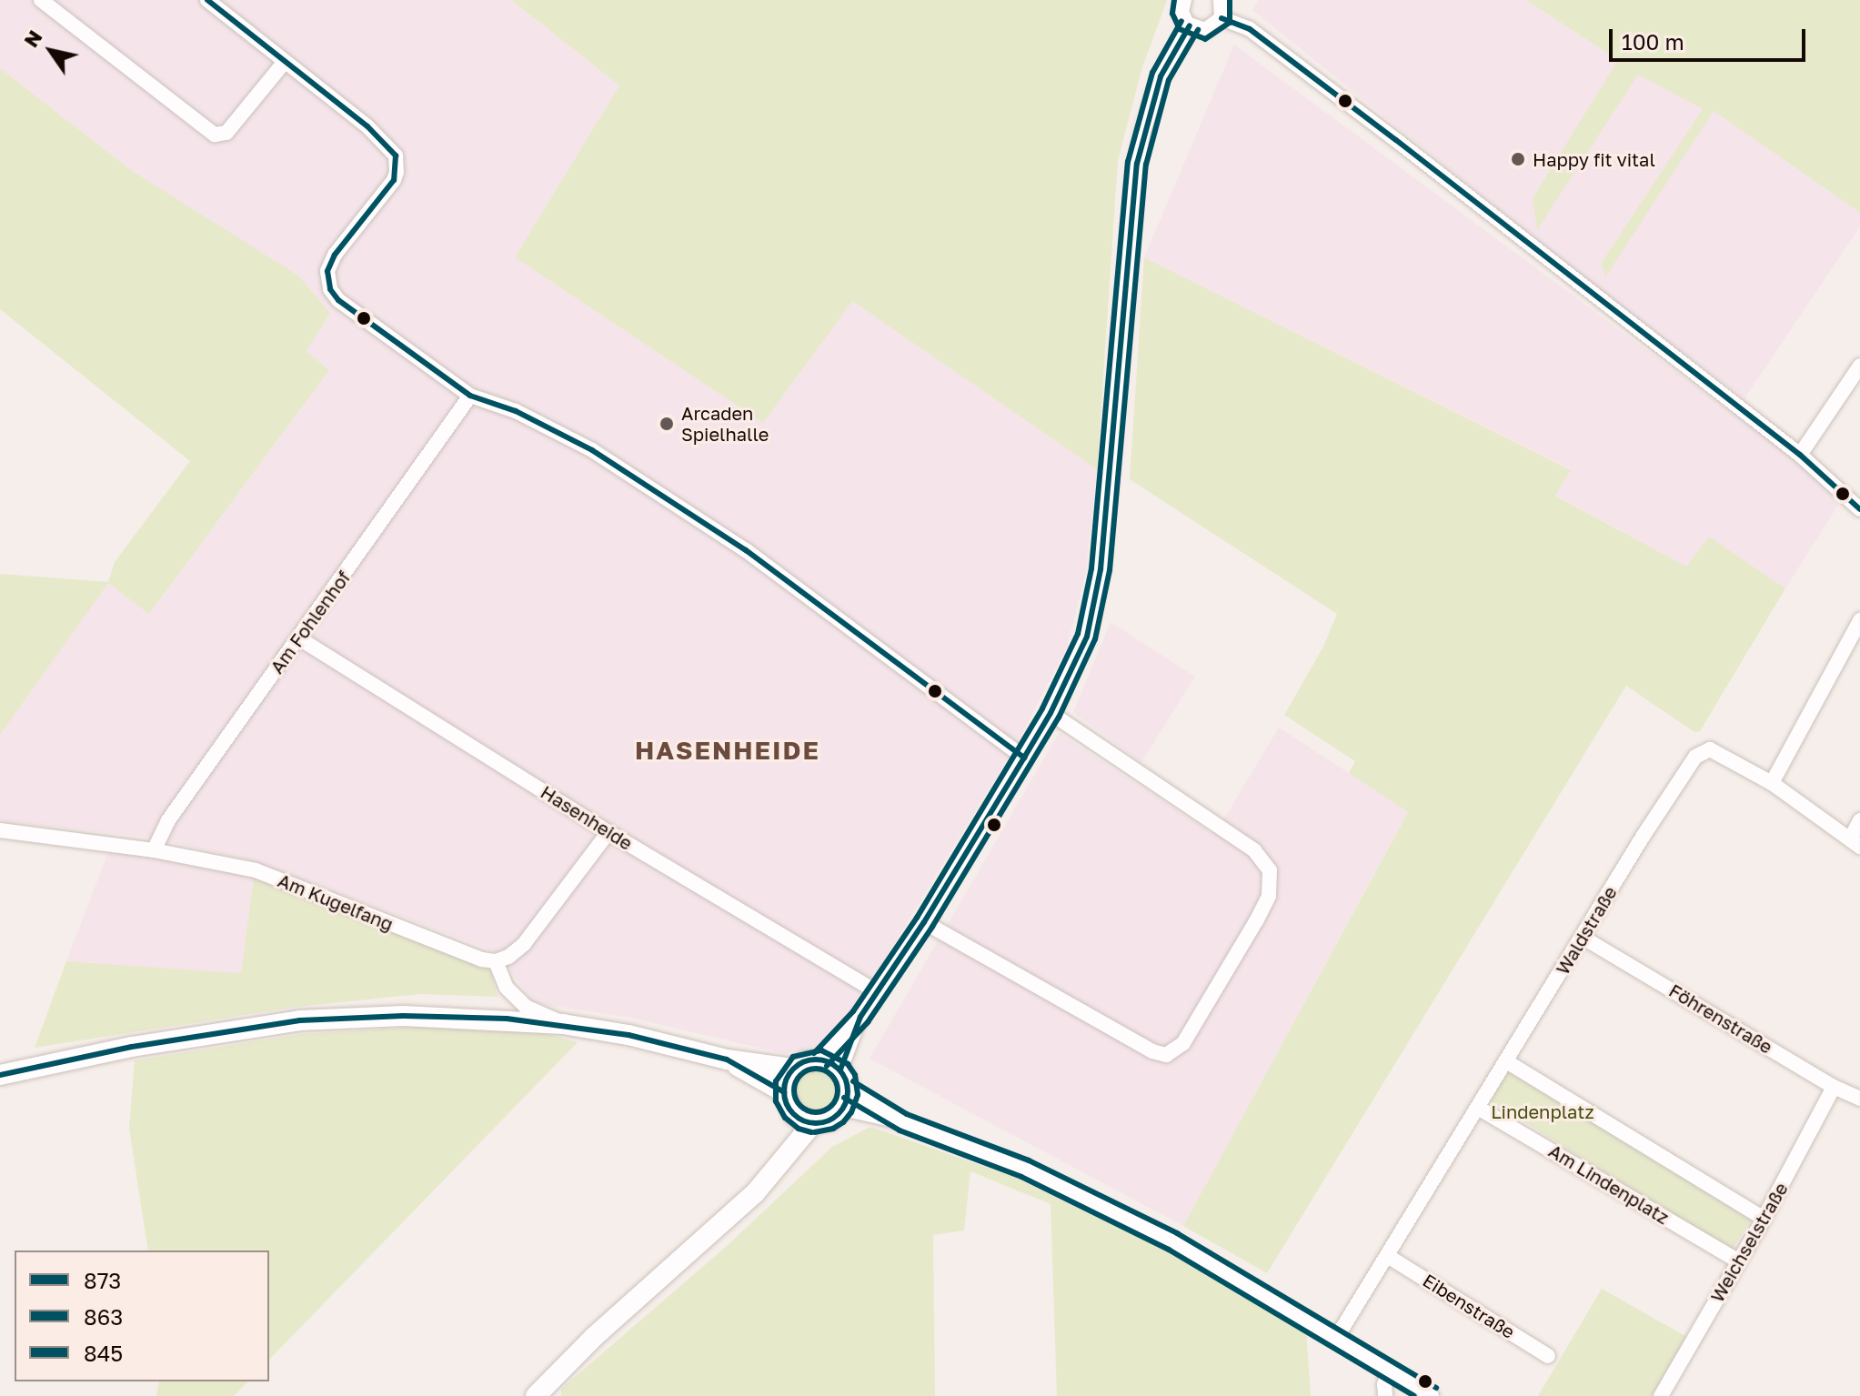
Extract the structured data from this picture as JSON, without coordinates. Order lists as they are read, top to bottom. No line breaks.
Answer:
{"streets":{"street":["Am Fohlenhof","Hasenheide","Am Kugelfang","Waldstraße","Föhrenstraße","Am Lindenplatz","Weichselstraße","Eibenstraße"]},"crossings":[["Am Fohlenhof","Hasenheide"],["Am Fohlenhof","Am Kugelfang"],["Waldstraße","Föhrenstraße"],["Waldstraße","Am Lindenplatz"],["Waldstraße","Eibenstraße"],["Föhrenstraße","Weichselstraße"],["Am Lindenplatz","Weichselstraße"]],"districts":["HASENHEIDE"],"parks":["Lindenplatz"],"places":["Happy fit vital","Arcaden Spielhalle"],"lines":["transit line 873","transit line 863","transit line 845"],"legend":["873","863","845"],"scale_bar":"100 m","north":"top left"}
